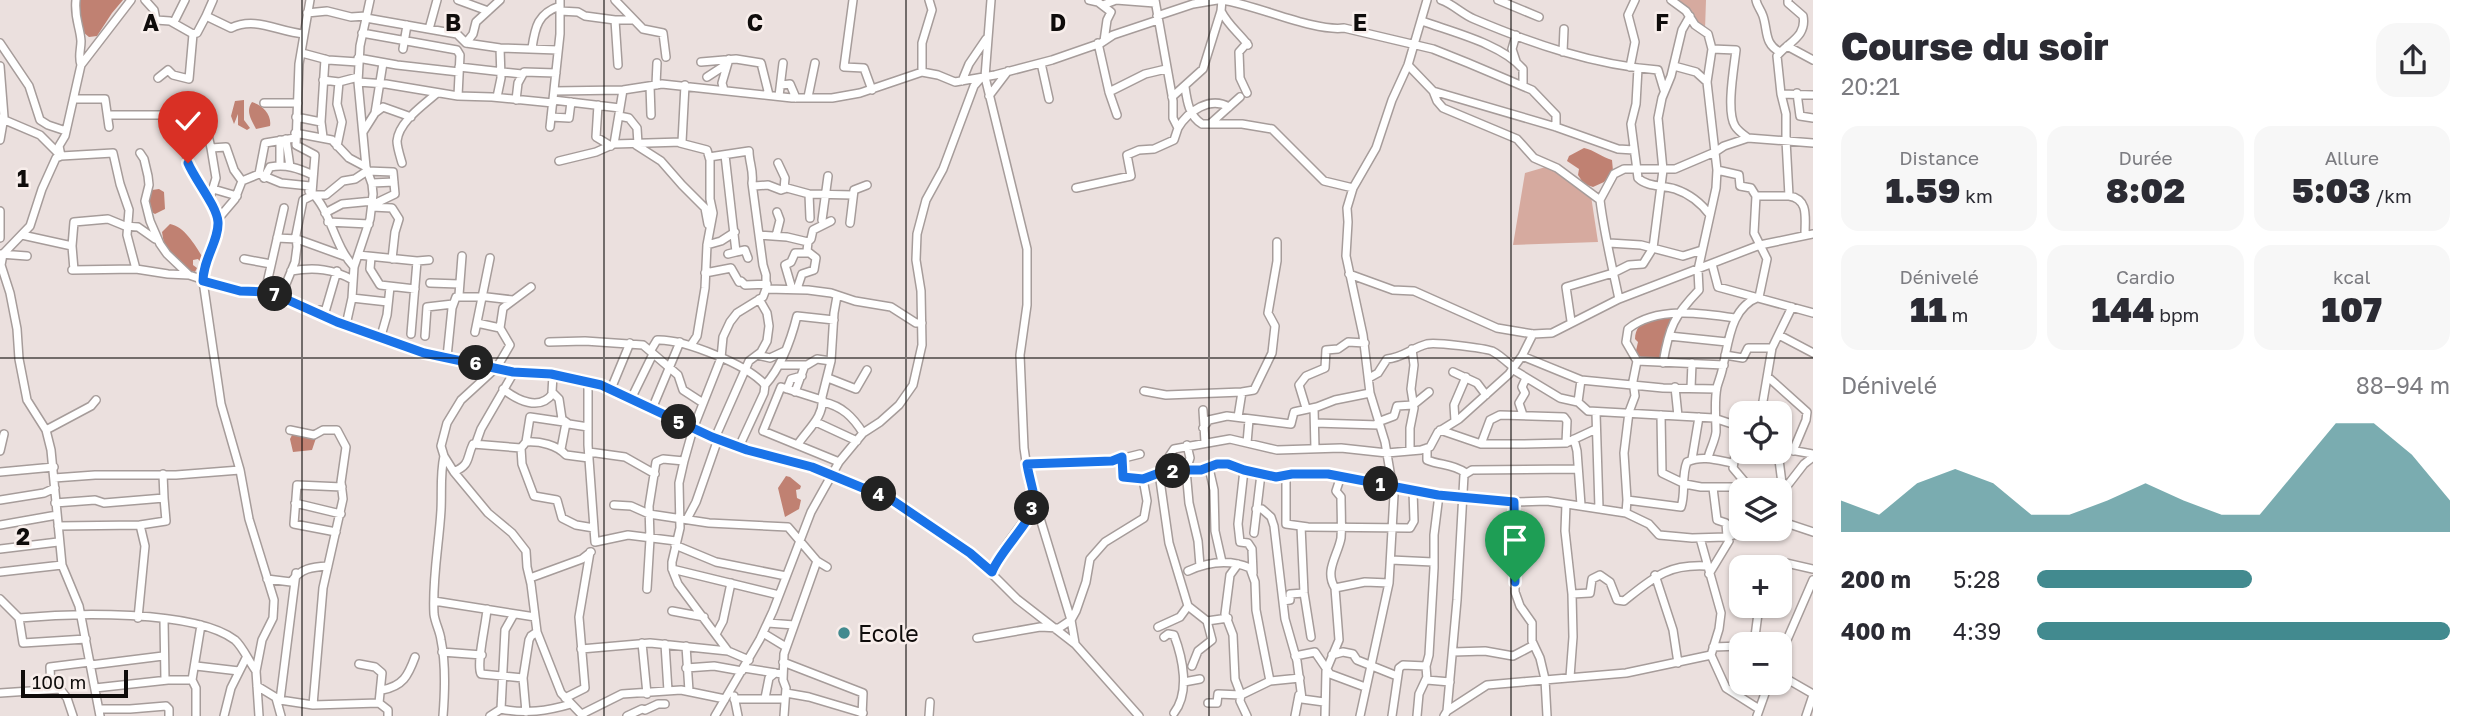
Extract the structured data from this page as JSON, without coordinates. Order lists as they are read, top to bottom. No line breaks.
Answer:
{"places":["Ecole"],"scale_bar":"100 m","page":{"heading":["Course du soir","20:21"],"stats":[["Distance","1.59 km"],["Durée","8:02"],["Allure","5:03 /km"],["Dénivelé","11 m"],["Cardio","144 bpm"],["kcal","107"]],"pins":["7","6","5","2","1","4","3"],"chart":["Dénivelé","88–94 m"],"map_buttons":["+","−"],"list":[{"name":"200 m","note":"5:28"},{"name":"400 m","note":"4:39"}],"scale":"100 m"},"grid":{"columns":["A","B","C","D","E","F"],"rows":["1","2"]}}
